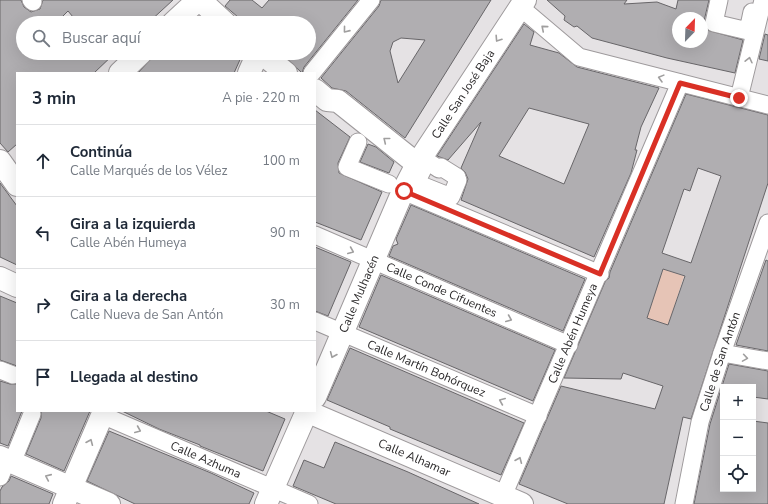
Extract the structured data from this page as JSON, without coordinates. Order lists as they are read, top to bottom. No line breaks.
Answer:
{"streets":{"street":["Calle San José Baja","Calle Conde Cifuentes","Calle Mulhacén","Calle Abén Humeya","Calle de San Antón","Calle Martín Bohórquez","Calle Alhamar","Calle Azhuma"]},"crossings":[["Calle San José Baja","Calle Mulhacén"],["Calle Conde Cifuentes","Calle Mulhacén"],["Calle Conde Cifuentes","Calle Abén Humeya"],["Calle Mulhacén","Calle Martín Bohórquez"],["Calle Abén Humeya","Calle Martín Bohórquez"],["Calle Abén Humeya","Calle Alhamar"]],"one_way":["Calle Martín Bohórquez","Calle Azhuma"],"north":"top right","page":{"search":"Buscar aquí","heading":["3 min","A pie · 220 m"],"list":[["Continúa","Calle Marqués de los Vélez","100 m"],["Gira a la izquierda","Calle Abén Humeya","90 m"],["Gira a la derecha","Calle Nueva de San Antón","30 m"],"Llegada al destino"],"map_buttons":["+","−"]}}
